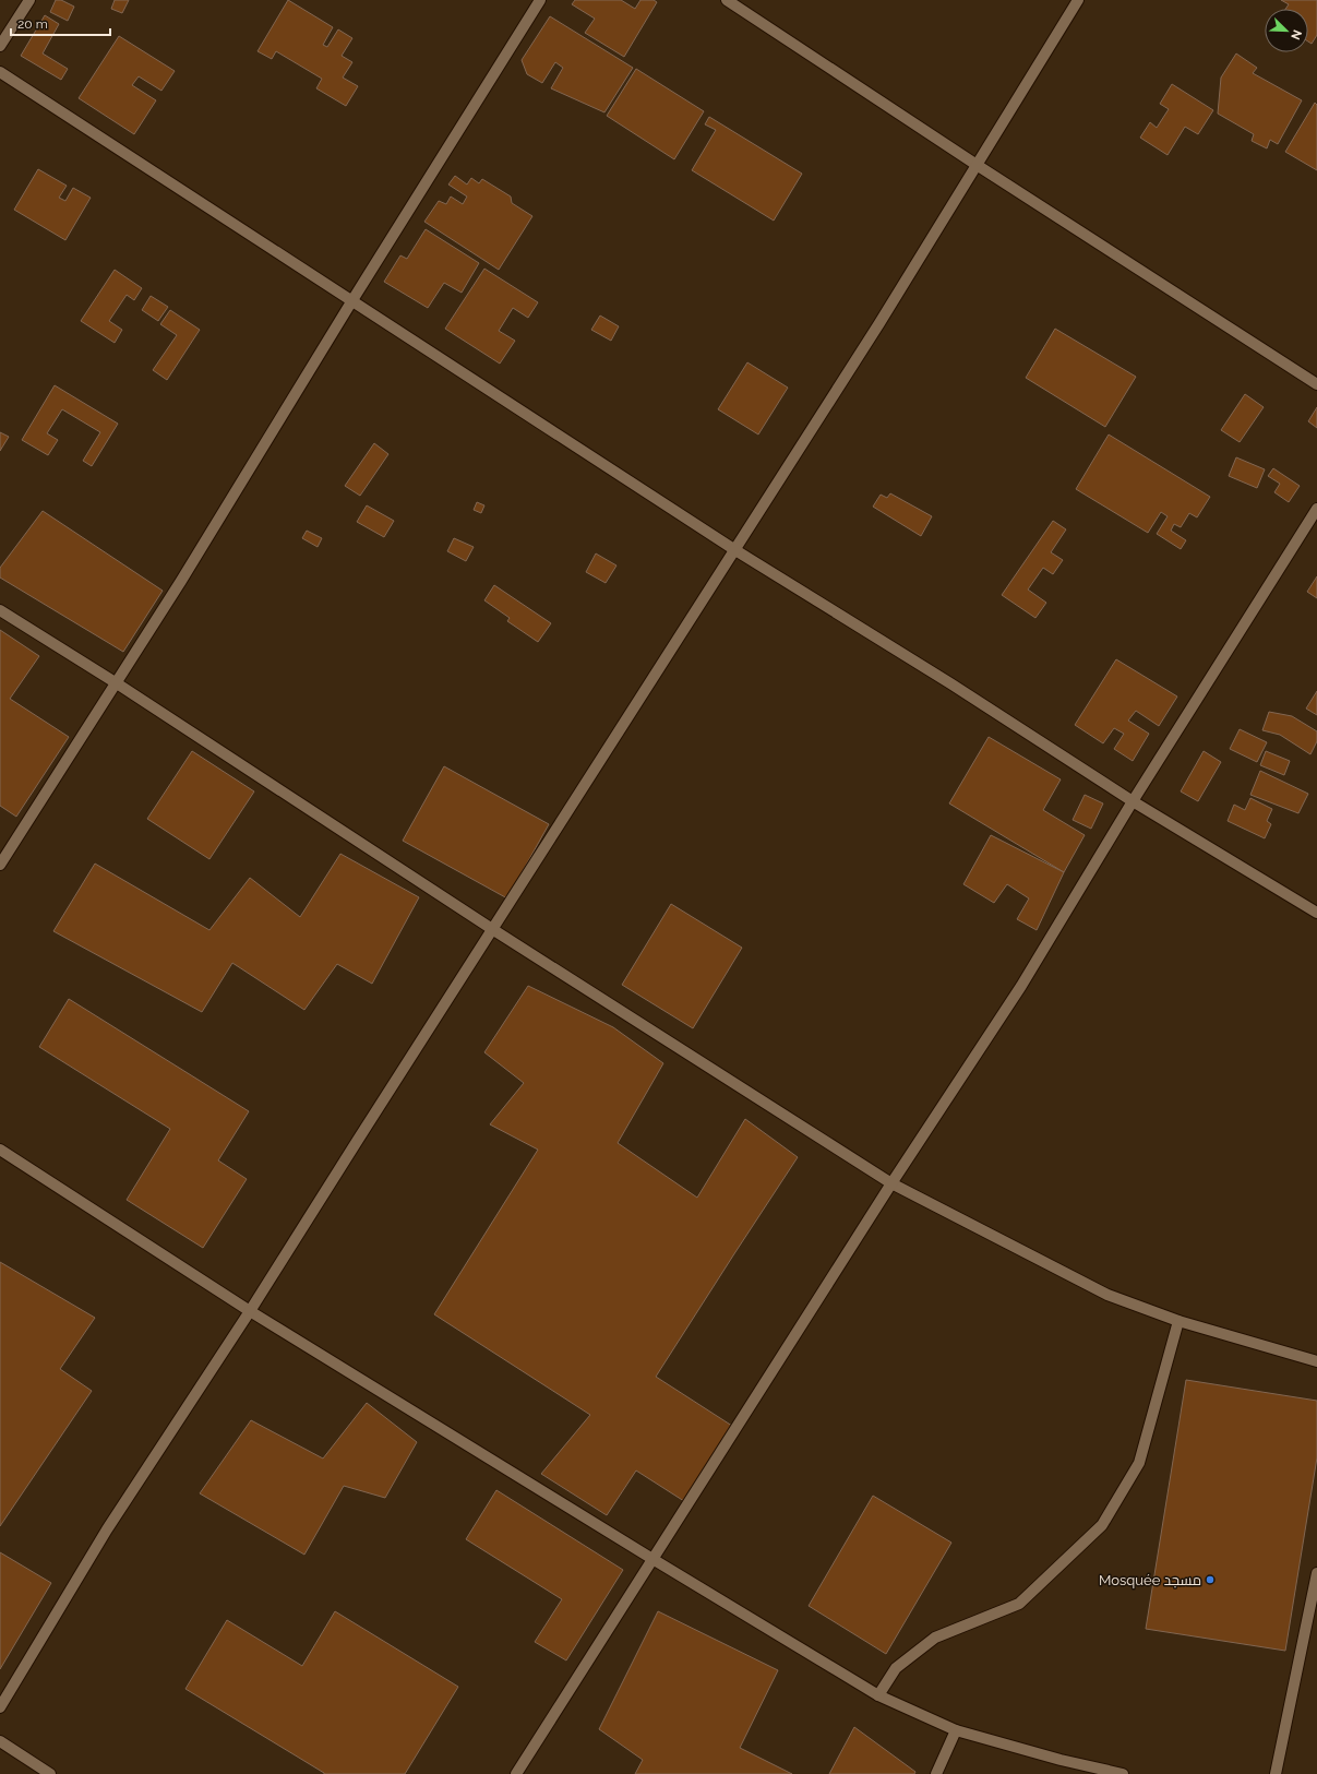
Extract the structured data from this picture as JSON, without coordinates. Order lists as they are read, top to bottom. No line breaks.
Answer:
{"places":["Mosquée مسجد"],"scale_bar":"20 m","north":"bottom right"}
